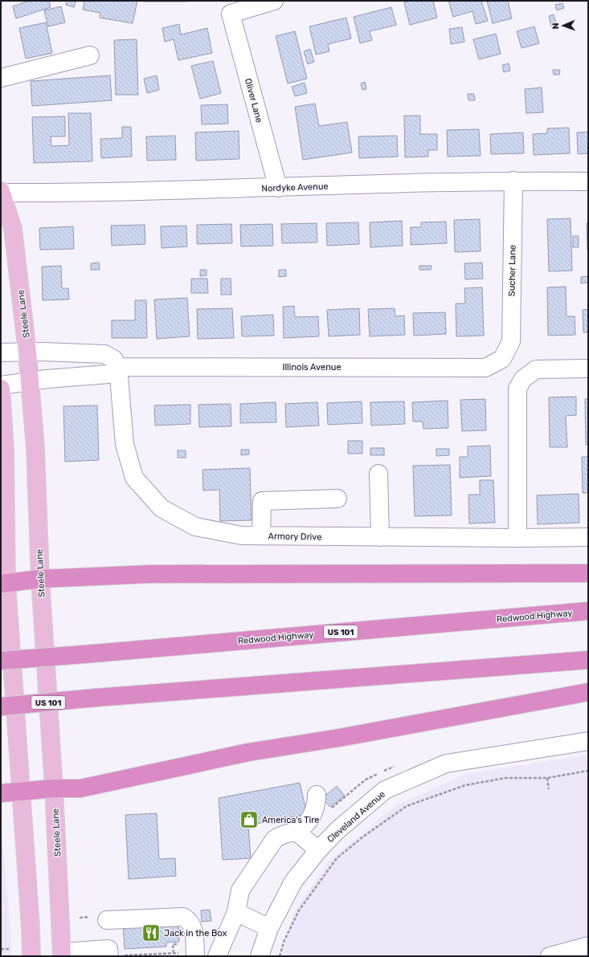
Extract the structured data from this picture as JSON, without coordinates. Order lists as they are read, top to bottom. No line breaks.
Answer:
{"streets":{"highway":["Redwood Highway","US 101"],"main road":["Steele Lane"],"street":["Oliver Lane","Nordyke Avenue","Sucher Lane","Illinois Avenue","Armory Drive","Cleveland Avenue"]},"crossings":[["Oliver Lane","Nordyke Avenue"],["Nordyke Avenue","Sucher Lane"],["Nordyke Avenue","Steele Lane"],["Sucher Lane","Illinois Avenue"],["Steele Lane","Illinois Avenue"],["Illinois Avenue","Armory Drive"]],"places":{"shop":["America's Tire"],"restaurant":["Jack in the Box"]},"north":"left"}
